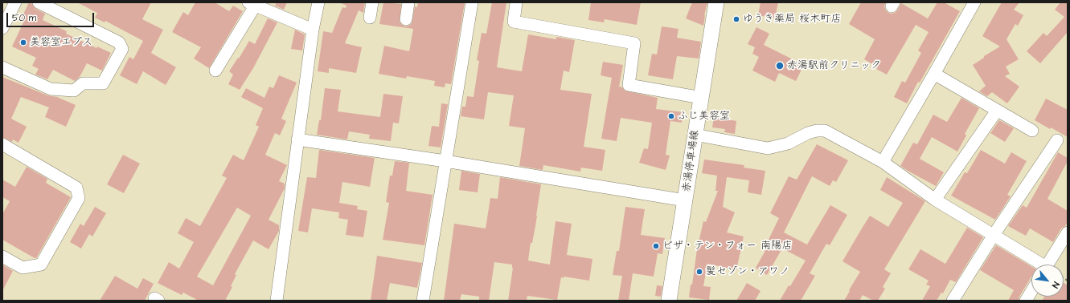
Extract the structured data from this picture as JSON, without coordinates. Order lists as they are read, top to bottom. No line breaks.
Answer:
{"streets":{"main road":["赤湯停車場線"]},"places":["ゆうき薬局 桜木町店","美容室エプス","赤湯駅前クリニック","ふじ美容室","ピザ・テン・フォー 南陽店","髪セゾン・アワノ"],"scale_bar":"50 m","north":"bottom right"}
